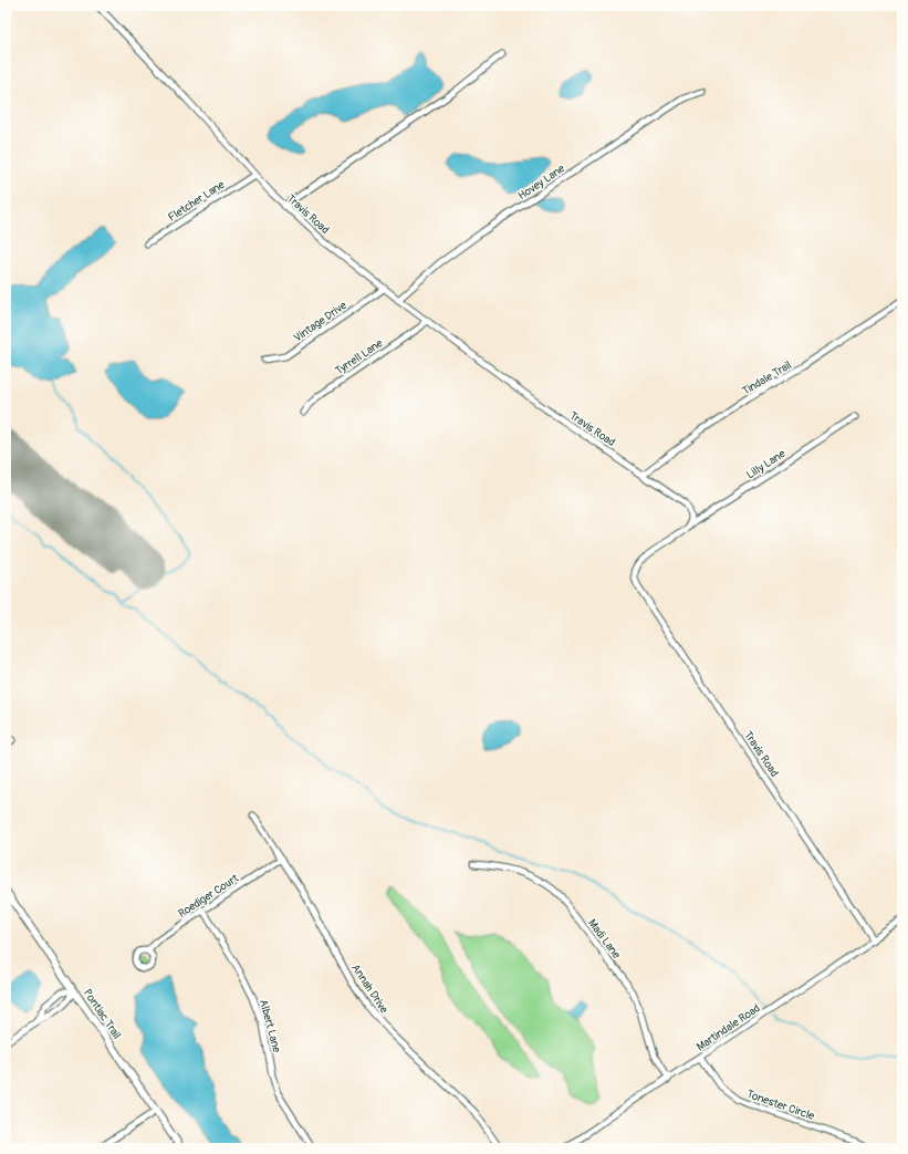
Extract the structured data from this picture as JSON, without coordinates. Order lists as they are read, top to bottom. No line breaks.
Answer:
{"streets":{"main road":["Pontiac Trail"],"street":["Hovey Lane","Fletcher Lane","Travis Road","Vintage Drive","Tyrrell Lane","Tindale Trail","Lilly Lane","Roediger Court","Madi Lane","Annah Drive","Albert Lane","Martindale Road","Tonester Circle"]},"crossings":[["Hovey Lane","Travis Road"],["Fletcher Lane","Travis Road"],["Travis Road","Vintage Drive"],["Travis Road","Tyrrell Lane"],["Travis Road","Tindale Trail"],["Travis Road","Lilly Lane"],["Travis Road","Martindale Road"],["Roediger Court","Annah Drive"],["Roediger Court","Albert Lane"],["Madi Lane","Martindale Road"],["Martindale Road","Tonester Circle"]]}
